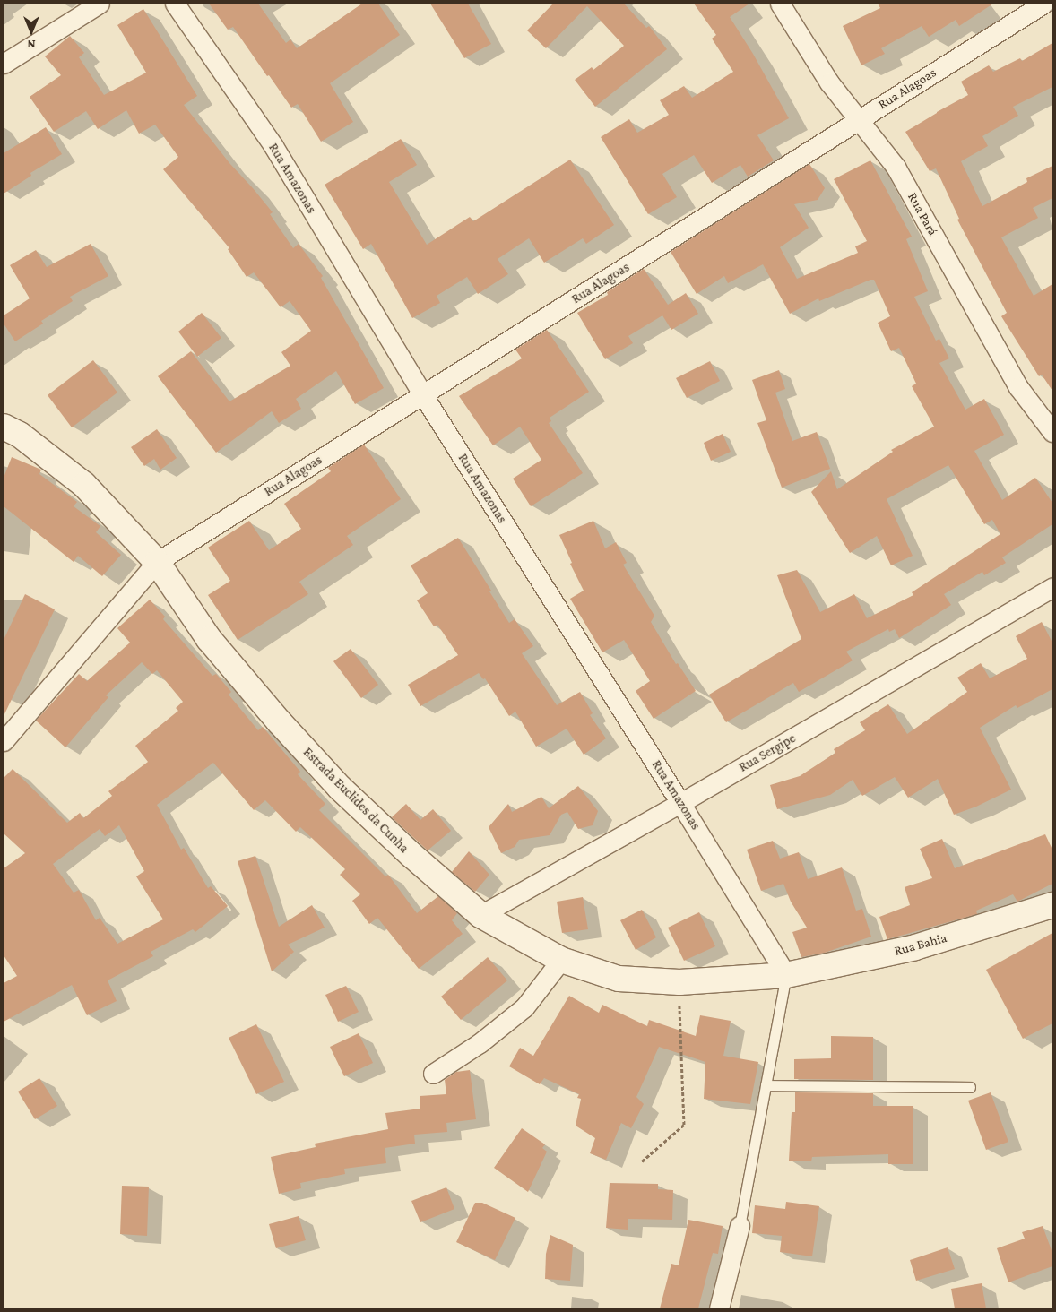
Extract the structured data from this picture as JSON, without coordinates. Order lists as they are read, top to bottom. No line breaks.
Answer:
{"streets":{"street":["Rua Alagoas","Rua Amazonas","Rua Pará","Rua Sergipe","Estrada Euclides da Cunha","Rua Bahia"]},"crossings":[["Rua Alagoas","Rua Amazonas"],["Rua Alagoas","Rua Pará"],["Rua Alagoas","Estrada Euclides da Cunha"],["Rua Amazonas","Rua Sergipe"],["Rua Amazonas","Estrada Euclides da Cunha"],["Rua Amazonas","Rua Bahia"],["Rua Sergipe","Estrada Euclides da Cunha"],["Estrada Euclides da Cunha","Rua Bahia"]],"north":"bottom"}
